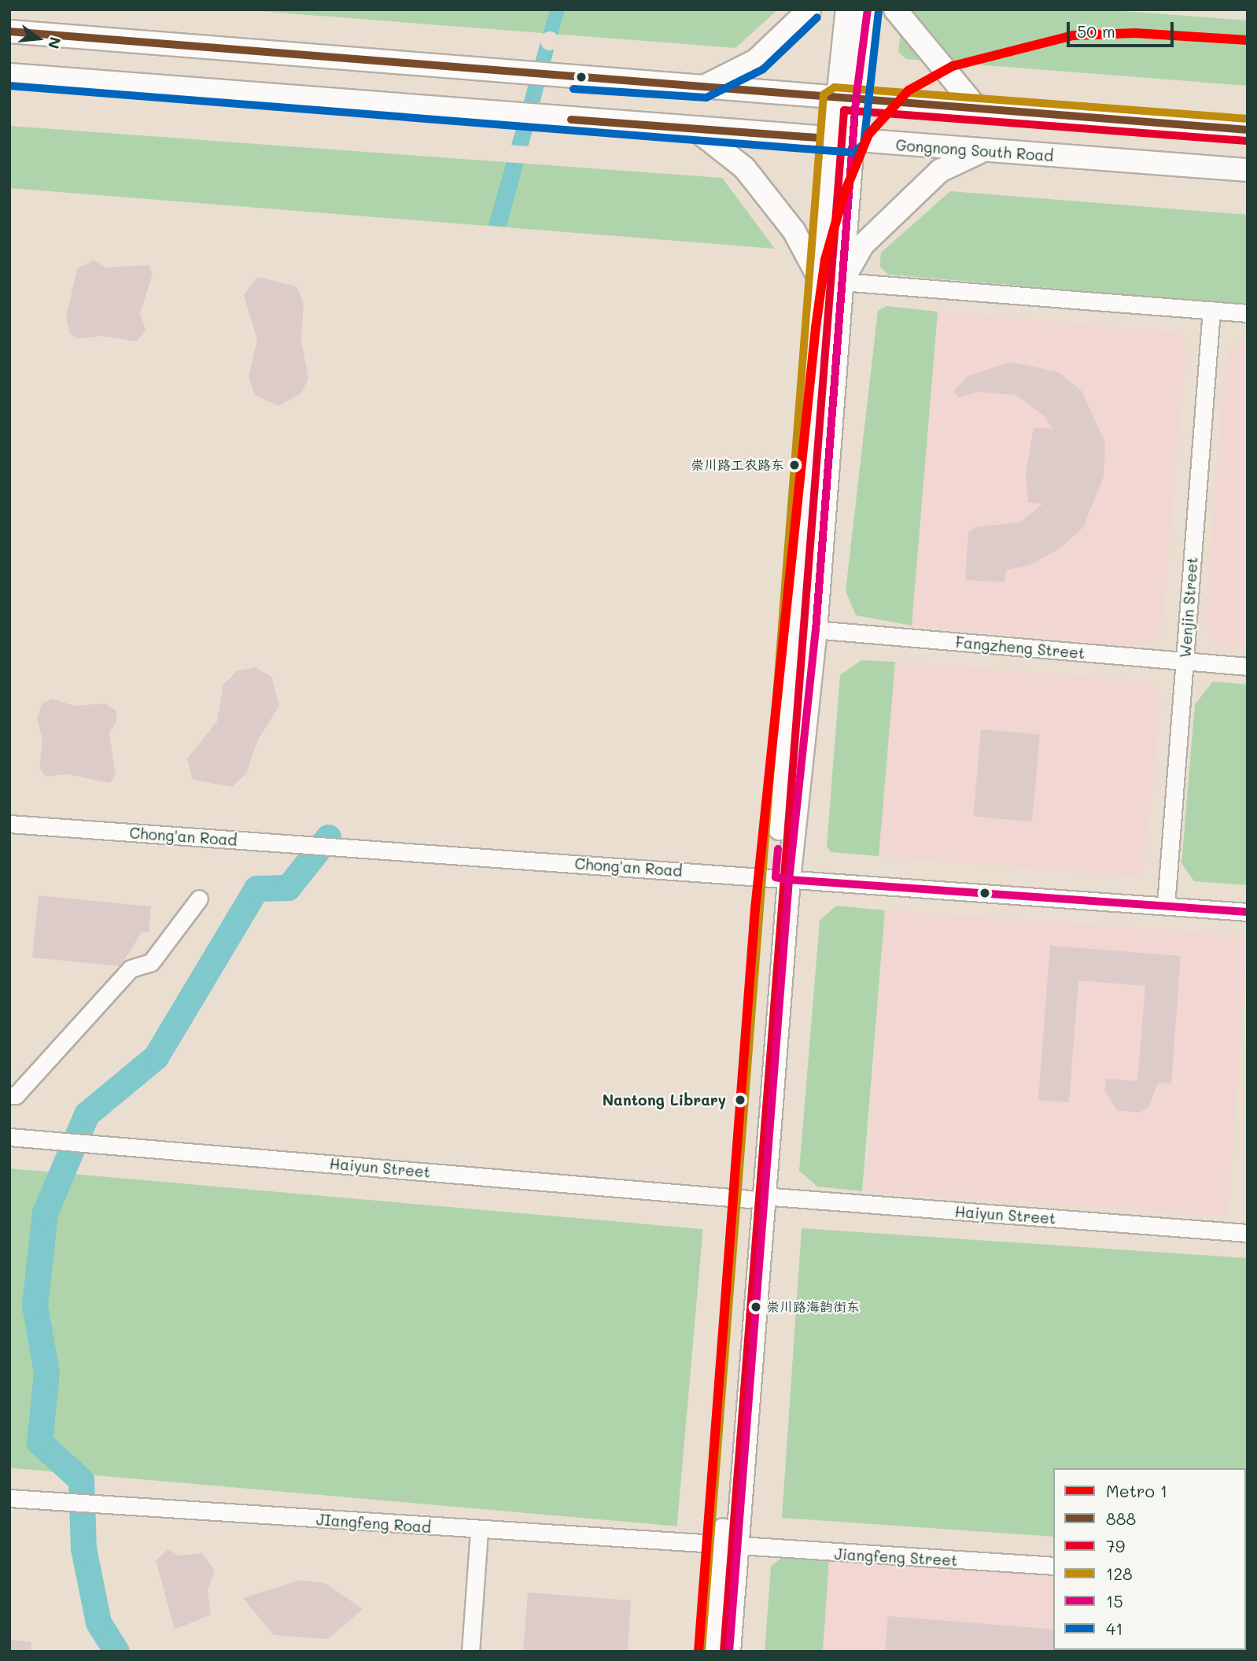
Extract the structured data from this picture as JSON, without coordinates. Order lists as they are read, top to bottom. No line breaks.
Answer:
{"streets":{"main road":["Gongnong South Road"],"street":["Wenjin Street","Fangzheng Street","Chong'an Road","Haiyun Street","JIangfeng Road","Jiangfeng Street"]},"crossings":[["Wenjin Street","Fangzheng Street"],["Wenjin Street","Chong'an Road"],["JIangfeng Road","Jiangfeng Street"]],"places":["崇川路工农路东","Nantong Library","崇川路海韵街东"],"lines":["transit line 15","transit line 41","transit line 888","metro line 1","transit line 128","transit line 79"],"legend":["Metro 1","888","79","128","15","41"],"scale_bar":"50 m","north":"right"}
